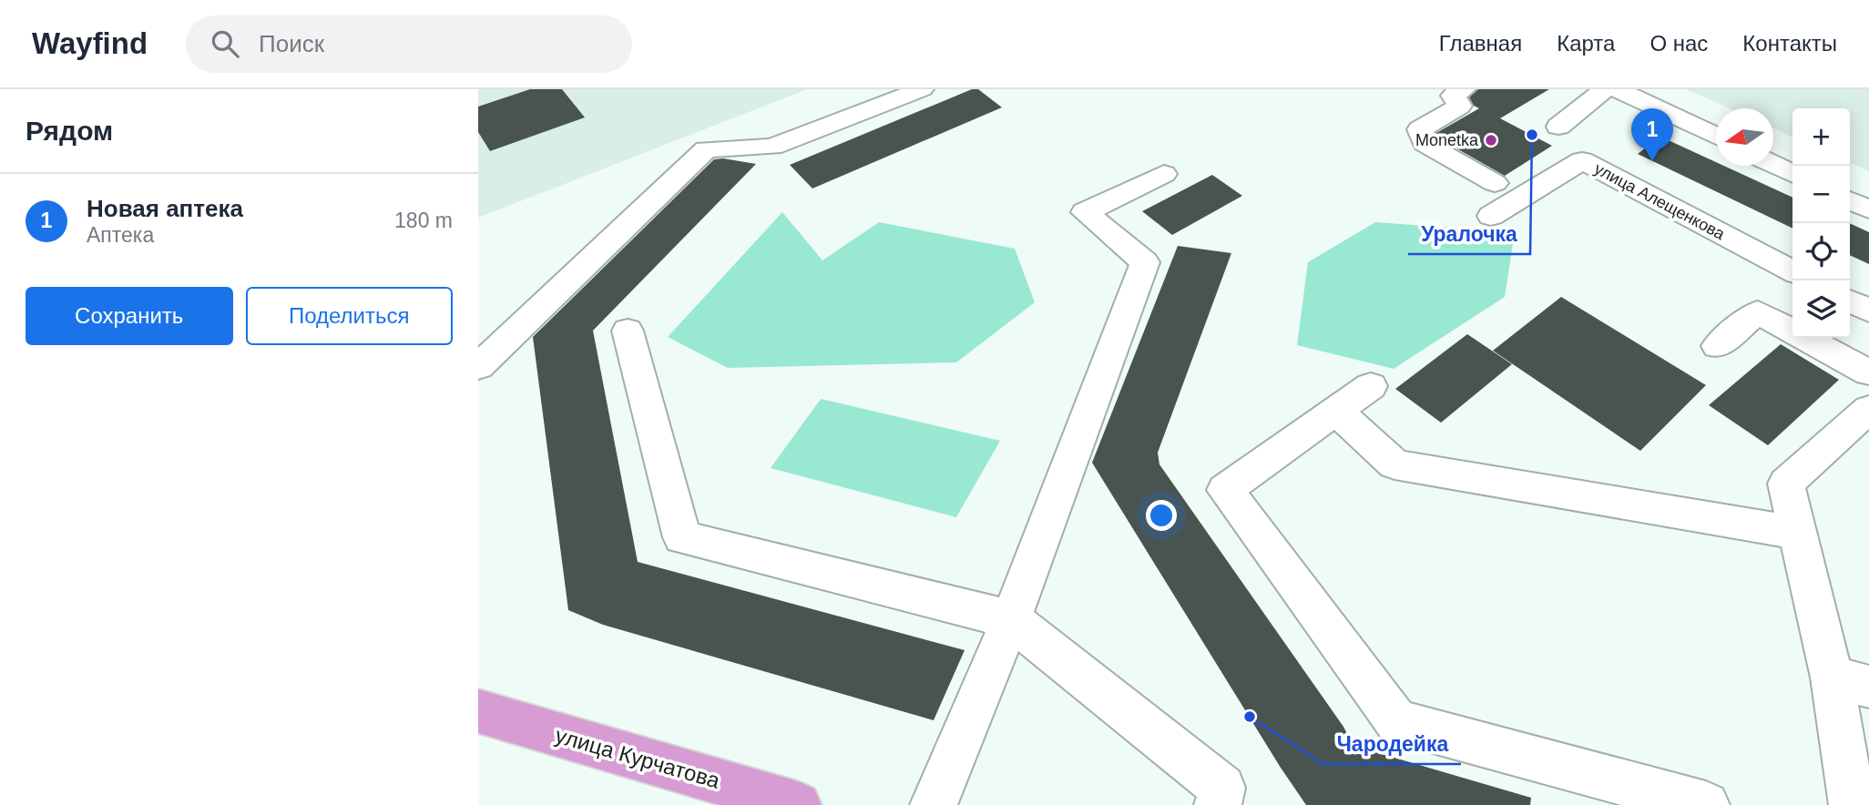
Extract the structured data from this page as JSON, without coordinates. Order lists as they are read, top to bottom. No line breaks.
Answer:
{"streets":{"main road":["улица Курчатова"],"street":["улица Алещенкова"]},"places":["Уралочка","Monetka","Чародейка"],"north":"left","page":{"header":"Wayfind","search":"Поиск","nav":["Главная","Карта","О нас","Контакты"],"heading":"Рядом","map_buttons":["+","−"],"pins":"1","list":[{"mark":"1","name":"Новая аптека","note":"Аптека","value":"180 m"}],"buttons":["Сохранить","Поделиться"]}}
